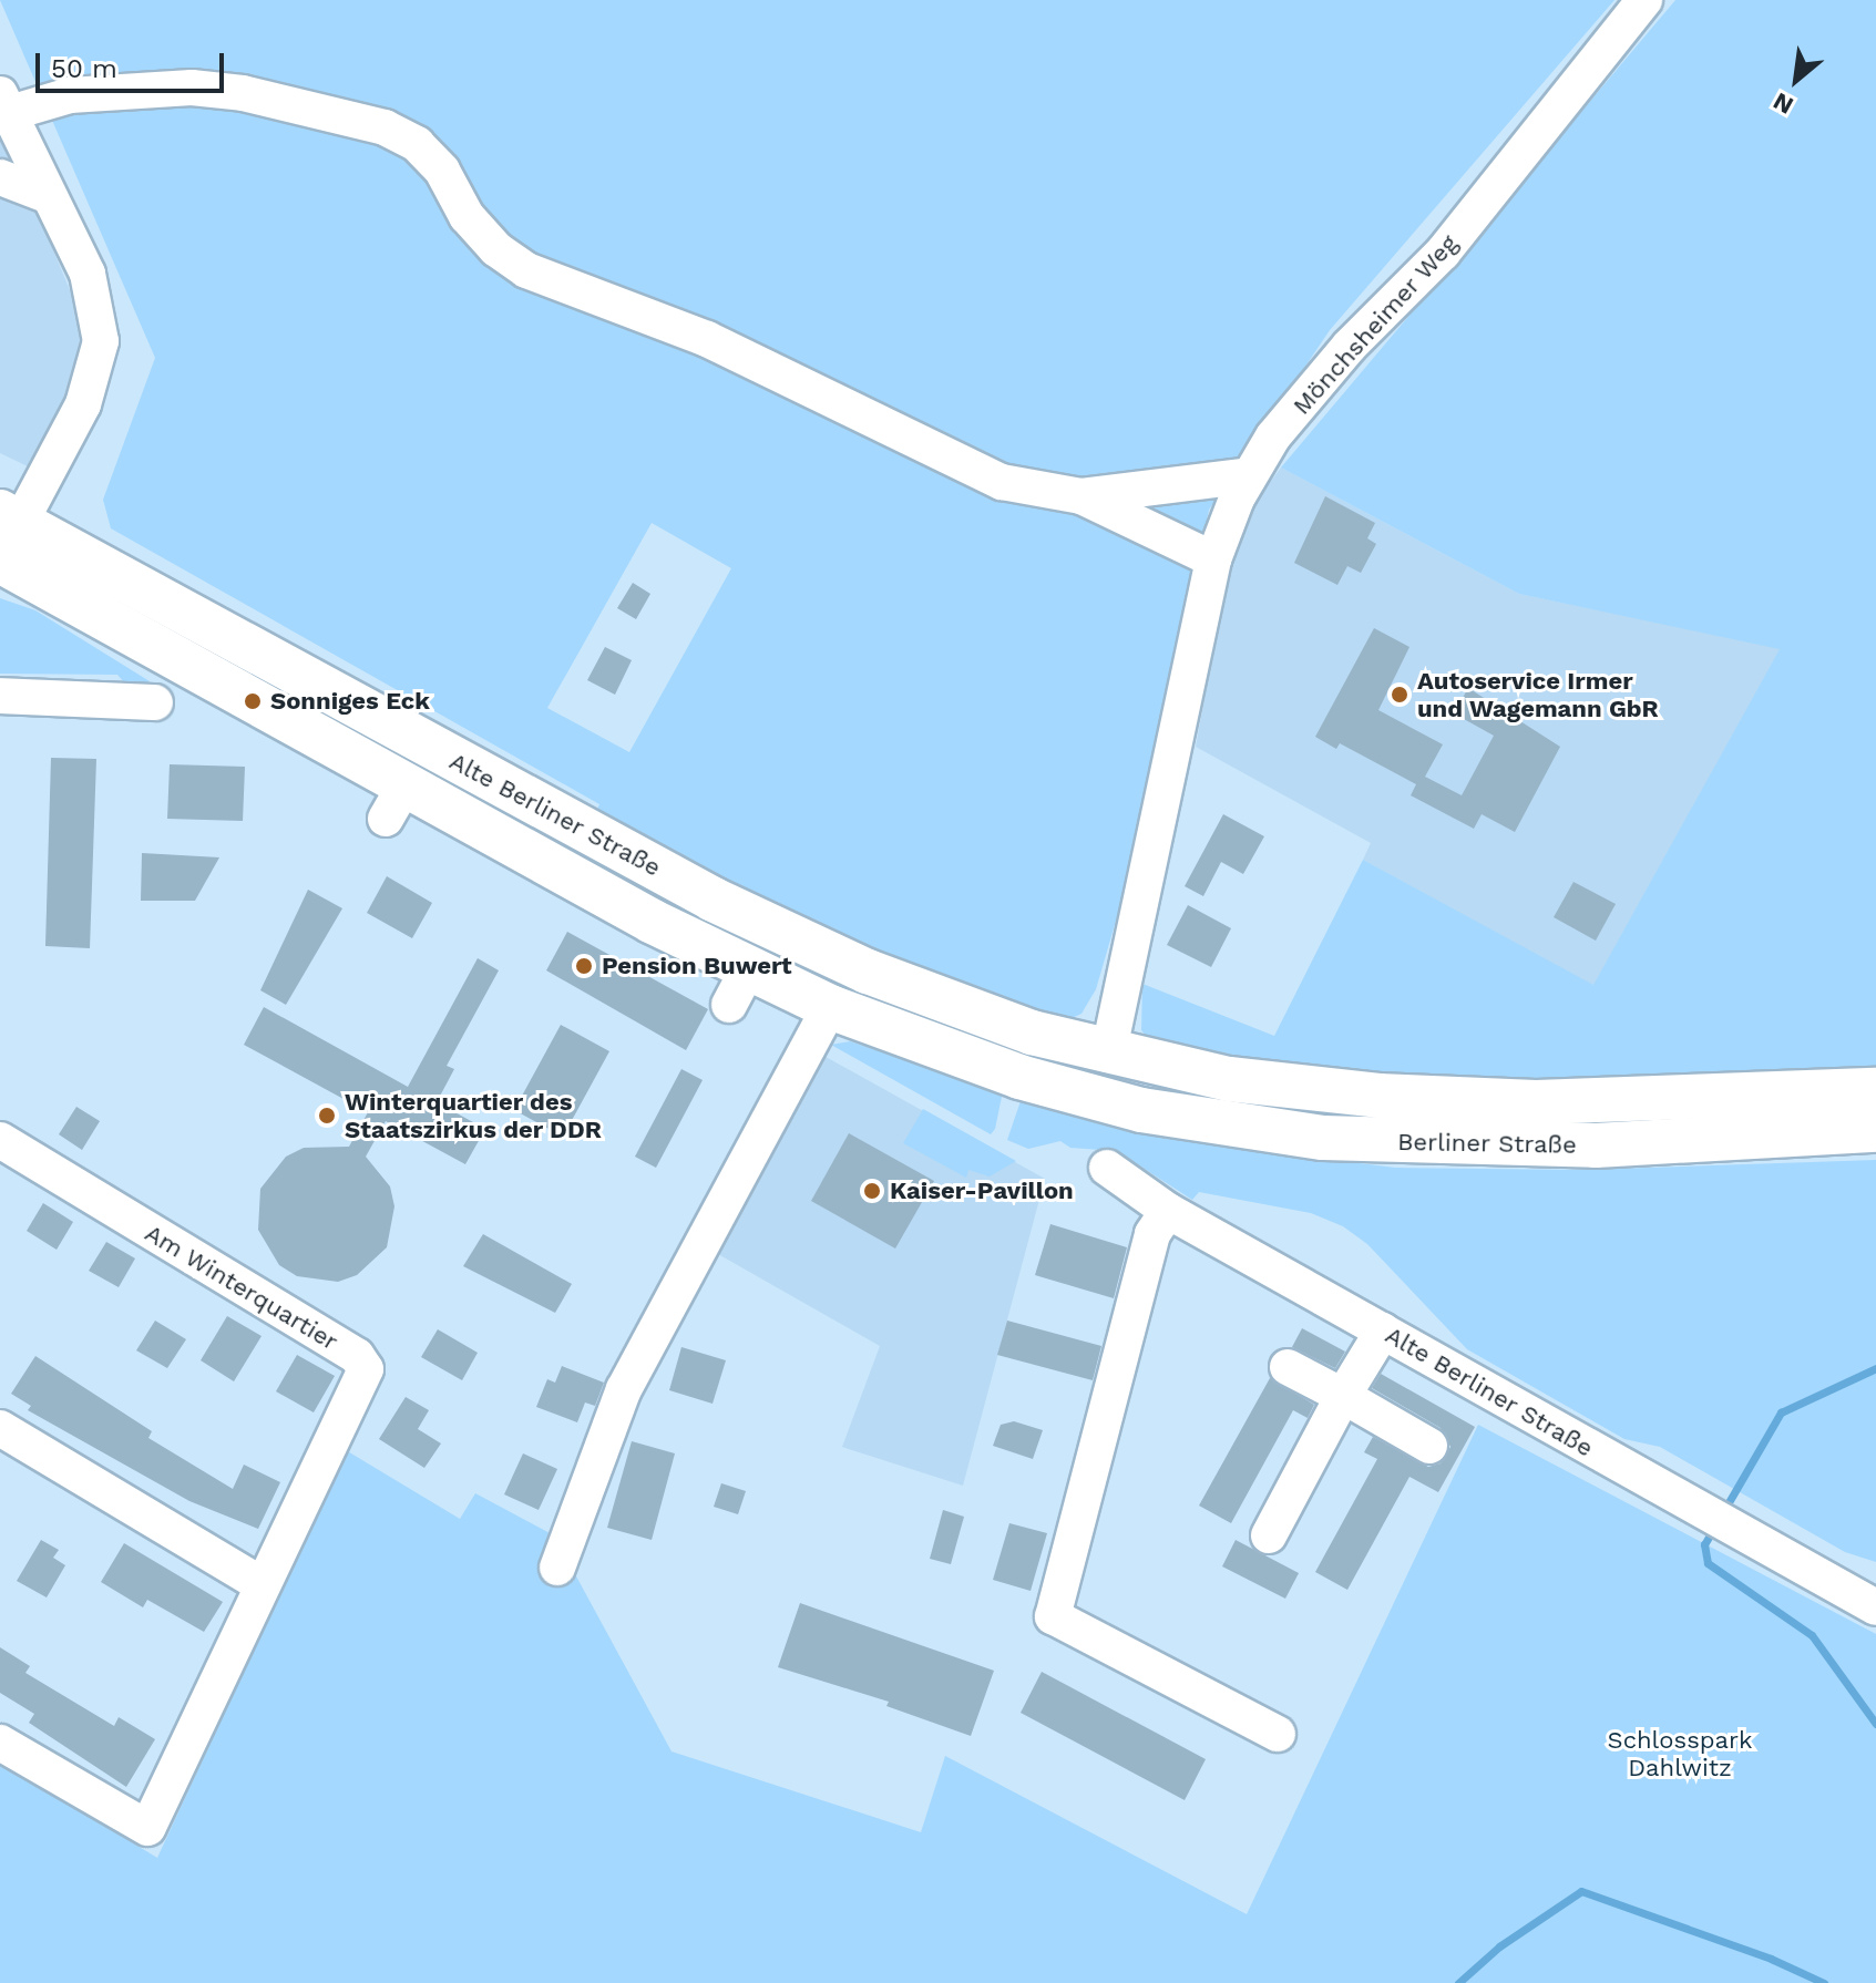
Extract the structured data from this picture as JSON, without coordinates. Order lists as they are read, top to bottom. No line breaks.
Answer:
{"streets":{"main road":["Alte Berliner Straße","Berliner Straße"],"street":["Mönchsheimer Weg","Am Winterquartier"]},"crossings":[["Mönchsheimer Weg","Alte Berliner Straße"],["Mönchsheimer Weg","Berliner Straße"],["Alte Berliner Straße","Berliner Straße"]],"parks":["Schlosspark Dahlwitz"],"places":["Autoservice Irmer und Wagemann GbR","Sonniges Eck","Pension Buwert","Winterquartier des Staatszirkus der DDR","Kaiser-Pavillon"],"scale_bar":"50 m","north":"bottom left"}
